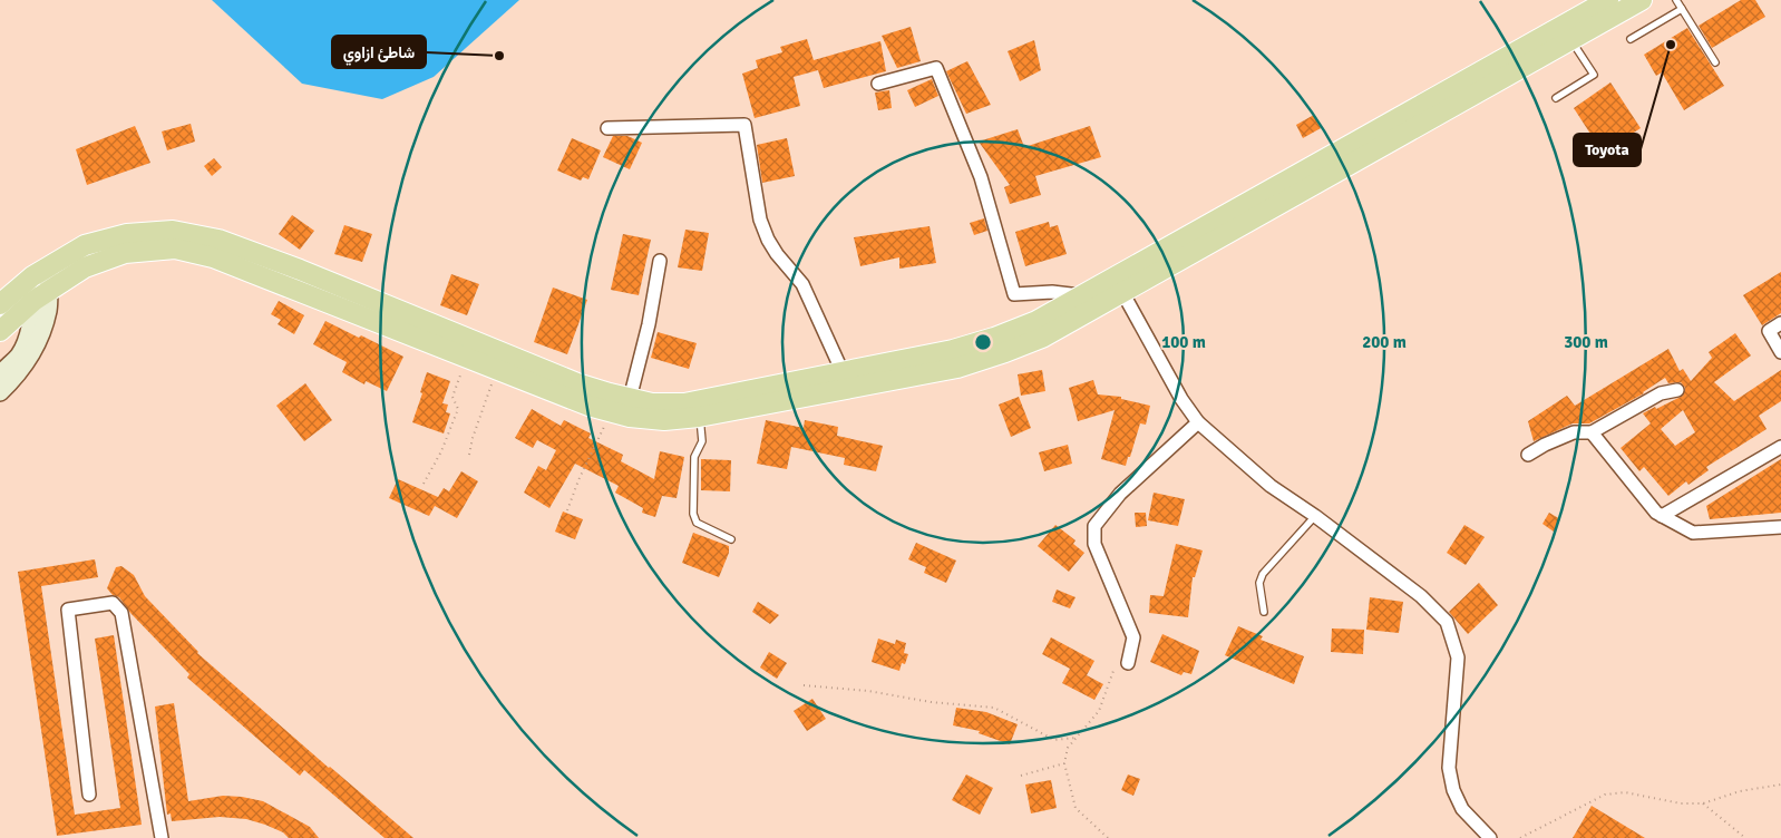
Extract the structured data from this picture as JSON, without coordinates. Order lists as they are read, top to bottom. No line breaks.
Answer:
{"places":["Toyota","شاطئ ازاوي"],"rings":["100 m","200 m","300 m"]}
